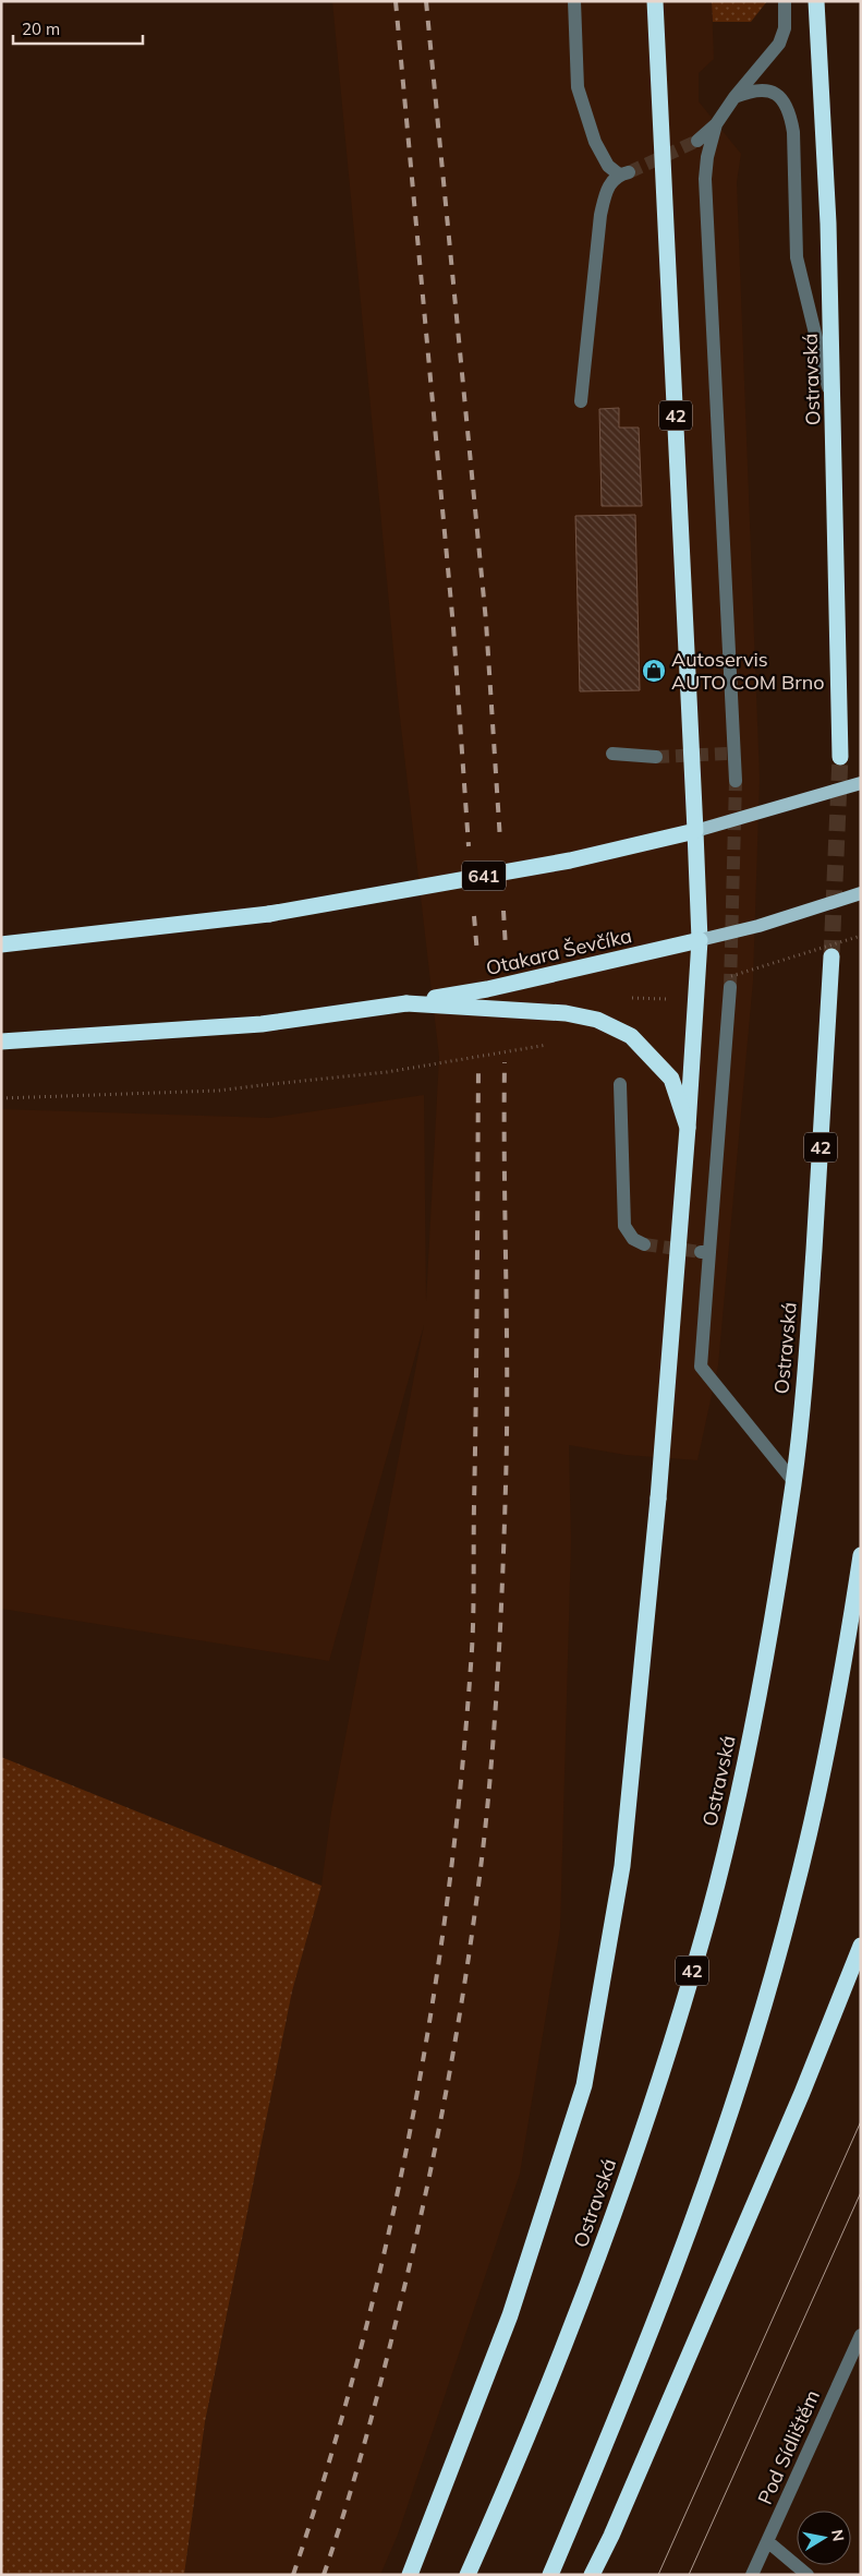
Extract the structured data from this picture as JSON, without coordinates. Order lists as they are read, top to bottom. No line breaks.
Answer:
{"streets":{"highway":["Ostravská","42","641","Otakara Ševčíka"],"street":["Pod Sídlištěm"]},"crossings":[["42","641"],["42","Otakara Ševčíka"]],"places":{"shop":["Autoservis AUTO COM Brno"]},"scale_bar":"20 m","north":"right"}
